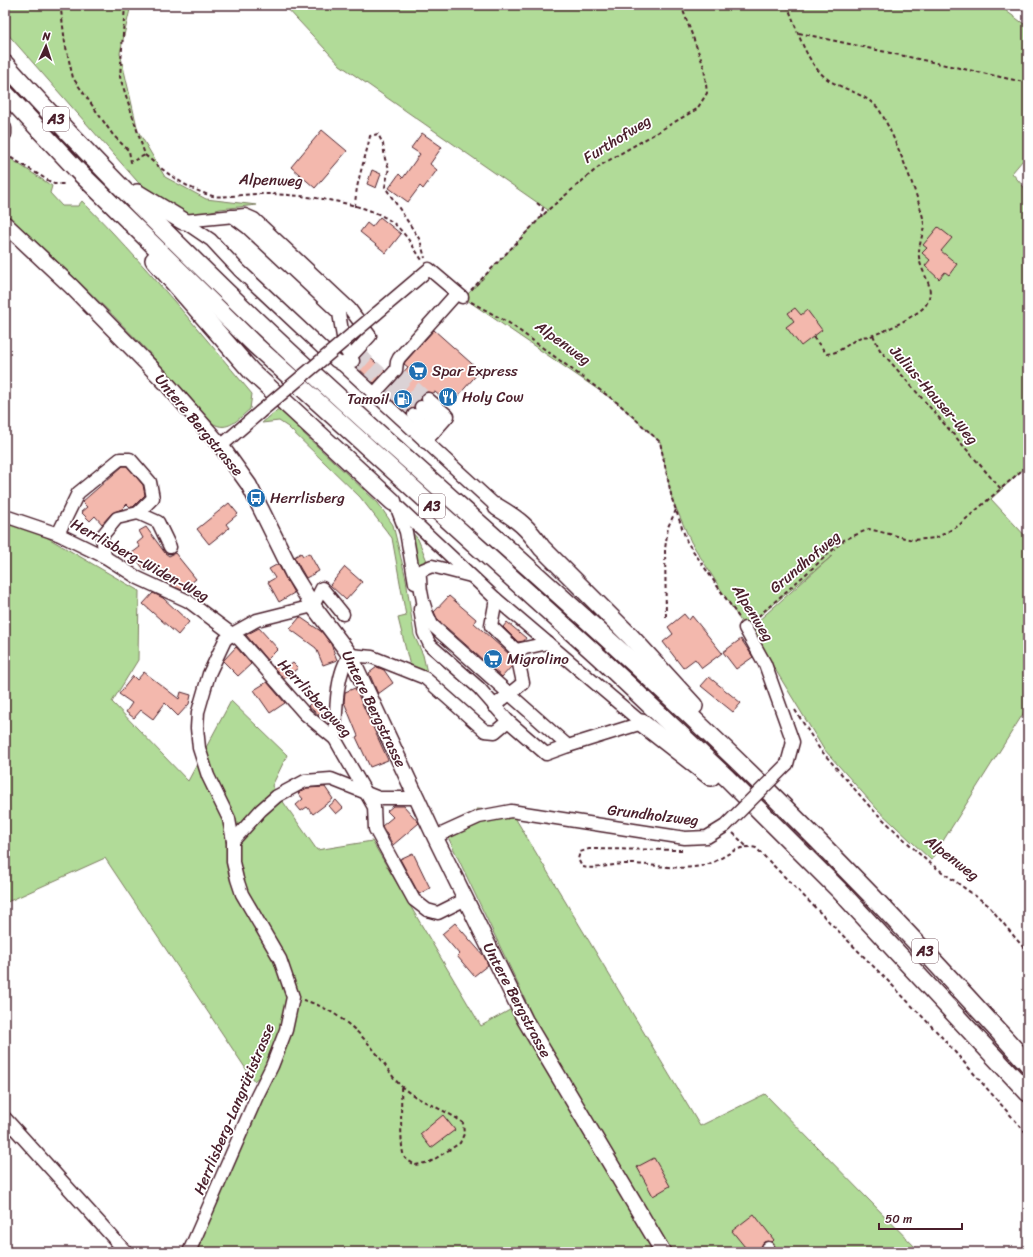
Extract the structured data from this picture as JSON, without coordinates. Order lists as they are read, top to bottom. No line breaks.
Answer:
{"streets":{"highway":["A3"],"main road":["Untere Bergstrasse"],"street":["Alpenweg","Herrlisberg-Widen-Weg","Herrlisbergweg","Grundholzweg","Herrlisberg-Langrütistrasse"],"path":["Furthofweg","Julius-Hauser-Weg","Grundhofweg"]},"crossings":[["Furthofweg","Alpenweg"],["Alpenweg","Grundhofweg"],["Alpenweg","Grundholzweg"],["Julius-Hauser-Weg","Grundhofweg"],["Untere Bergstrasse","Herrlisbergweg"],["Untere Bergstrasse","Grundholzweg"],["Herrlisberg-Widen-Weg","Herrlisbergweg"]],"places":{"supermarket":["Spar Express","Migrolino"],"restaurant":["Holy Cow"],"fuel station":["Tamoil"],"bus stop":["Herrlisberg"]},"scale_bar":"50 m","north":"top"}
